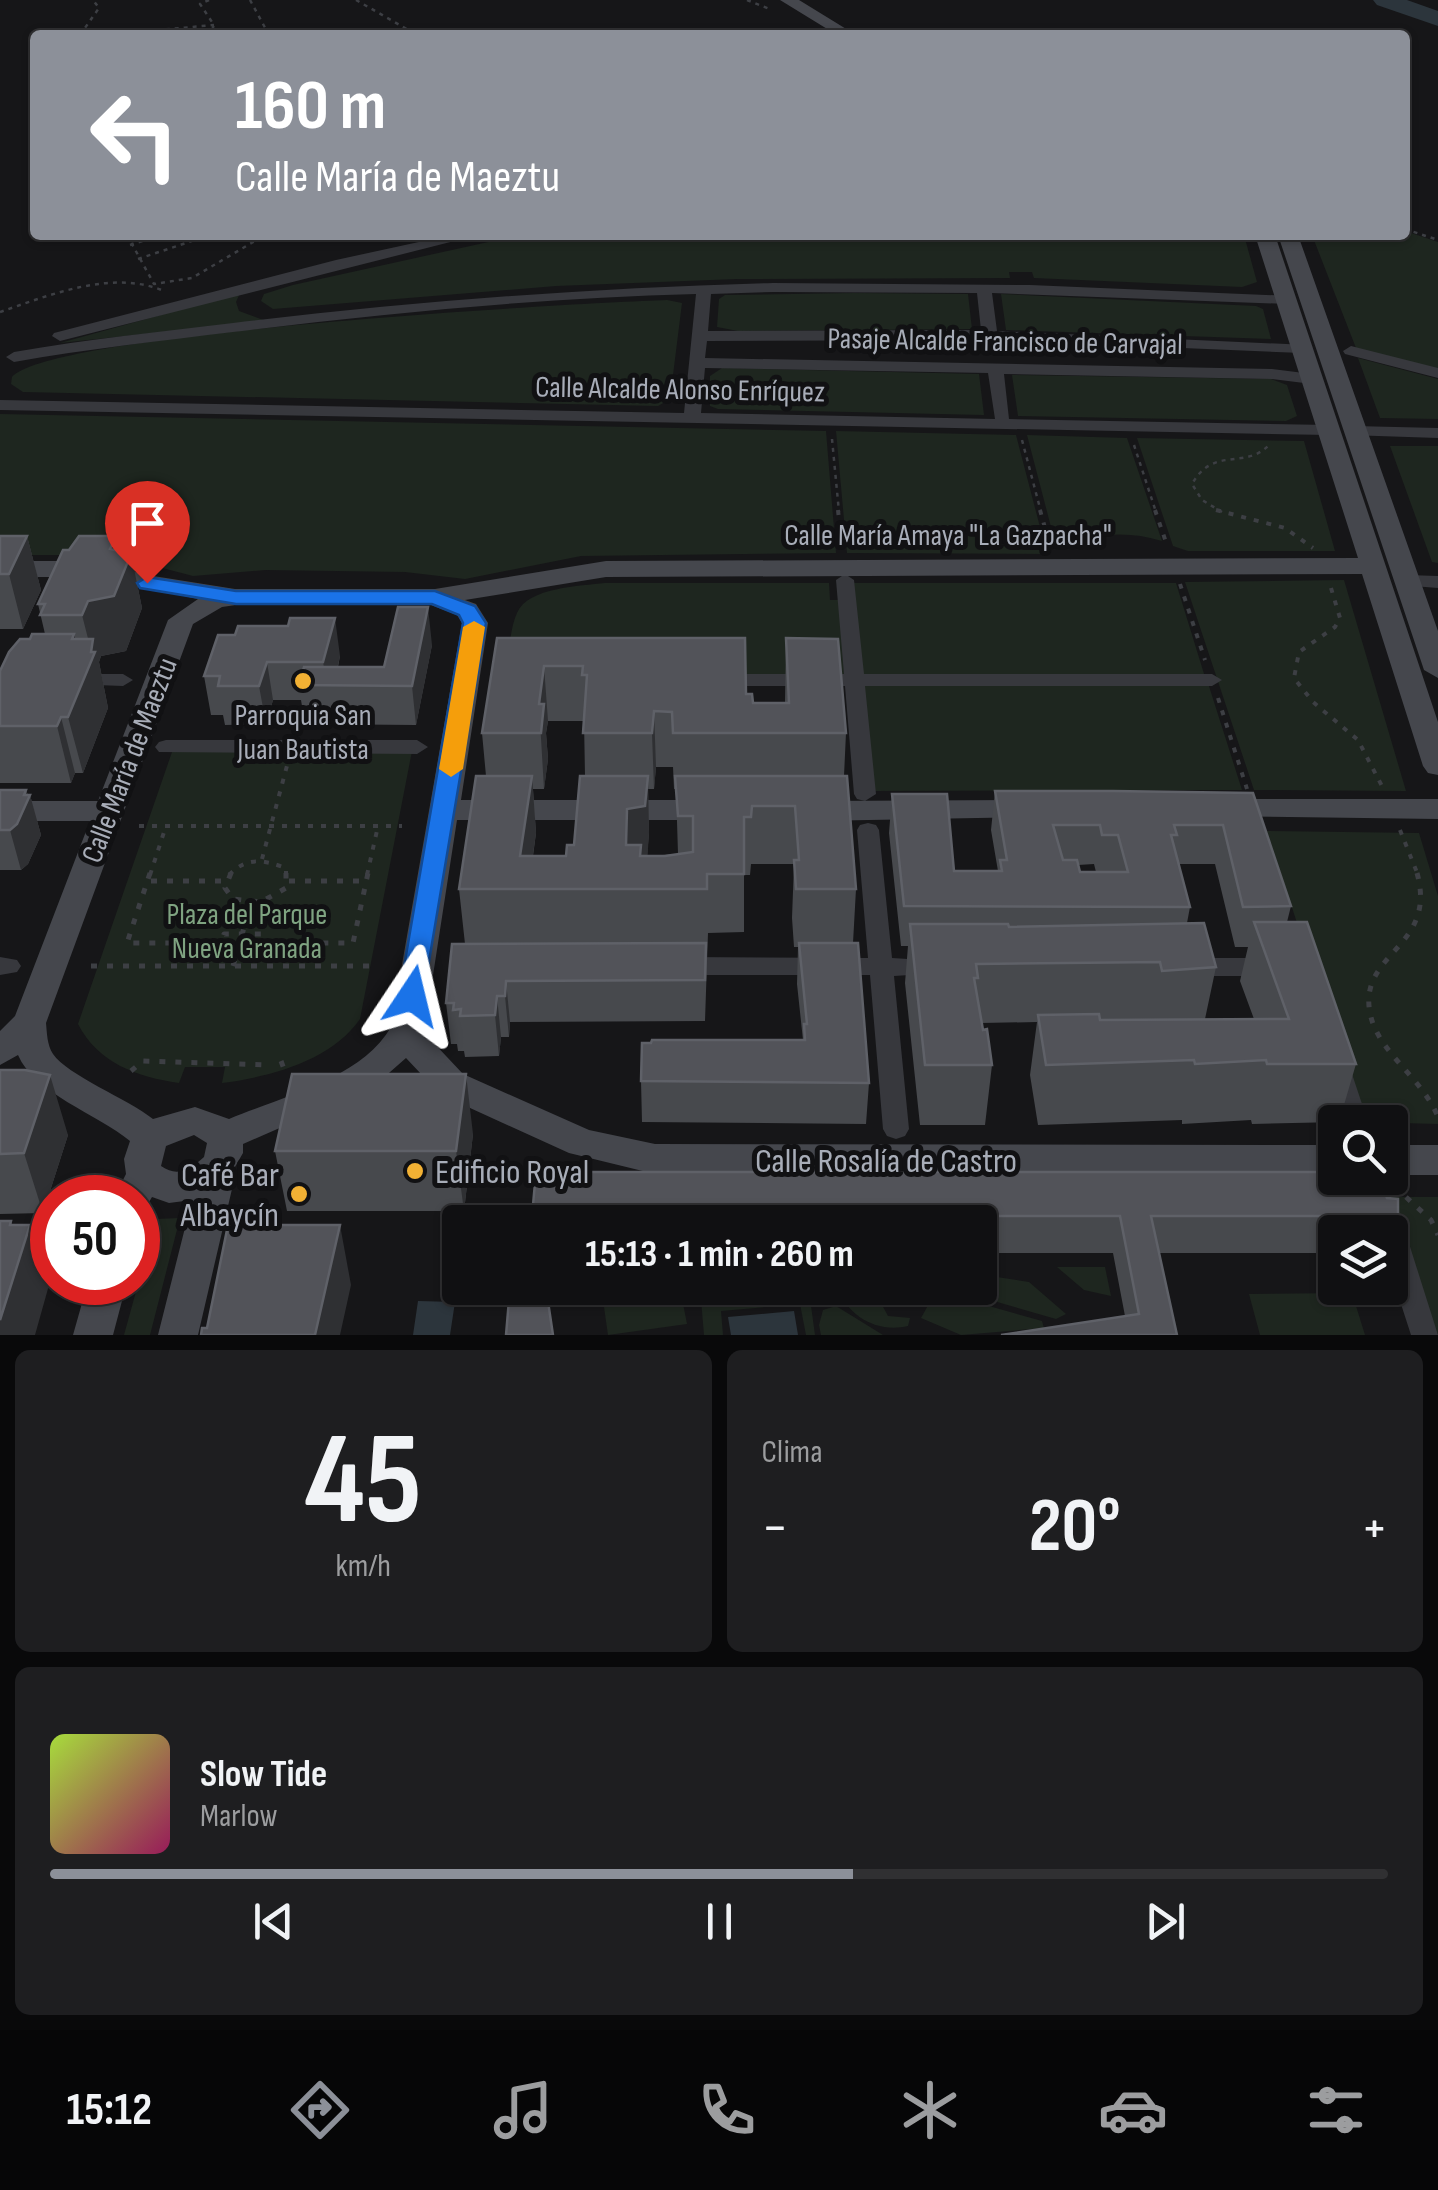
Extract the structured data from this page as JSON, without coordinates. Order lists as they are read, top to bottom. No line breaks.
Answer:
{"streets":{"main road":["Calle María Amaya \"La Gazpacha\"","Calle María de Maeztu","Calle Rosalía de Castro"],"street":["Pasaje Alcalde Francisco de Carvajal","Calle Alcalde Alonso Enríquez"]},"crossings":[["Calle María Amaya \"La Gazpacha\"","Calle María de Maeztu"]],"parks":["Plaza del Parque Nueva Granada"],"places":["Parroquia San Juan Bautista","Edificio Royal","Café Bar Albaycín"],"page":{"turn":["160 m","Calle María de Maeztu"],"limit":"50","trip":"15:13 · 1 min · 260 m","tile":[["45","km/h"],"Clima"],"heat":["−","20°","+"],"song":["Slow Tide","Marlow"],"tabs":"15:12"}}
